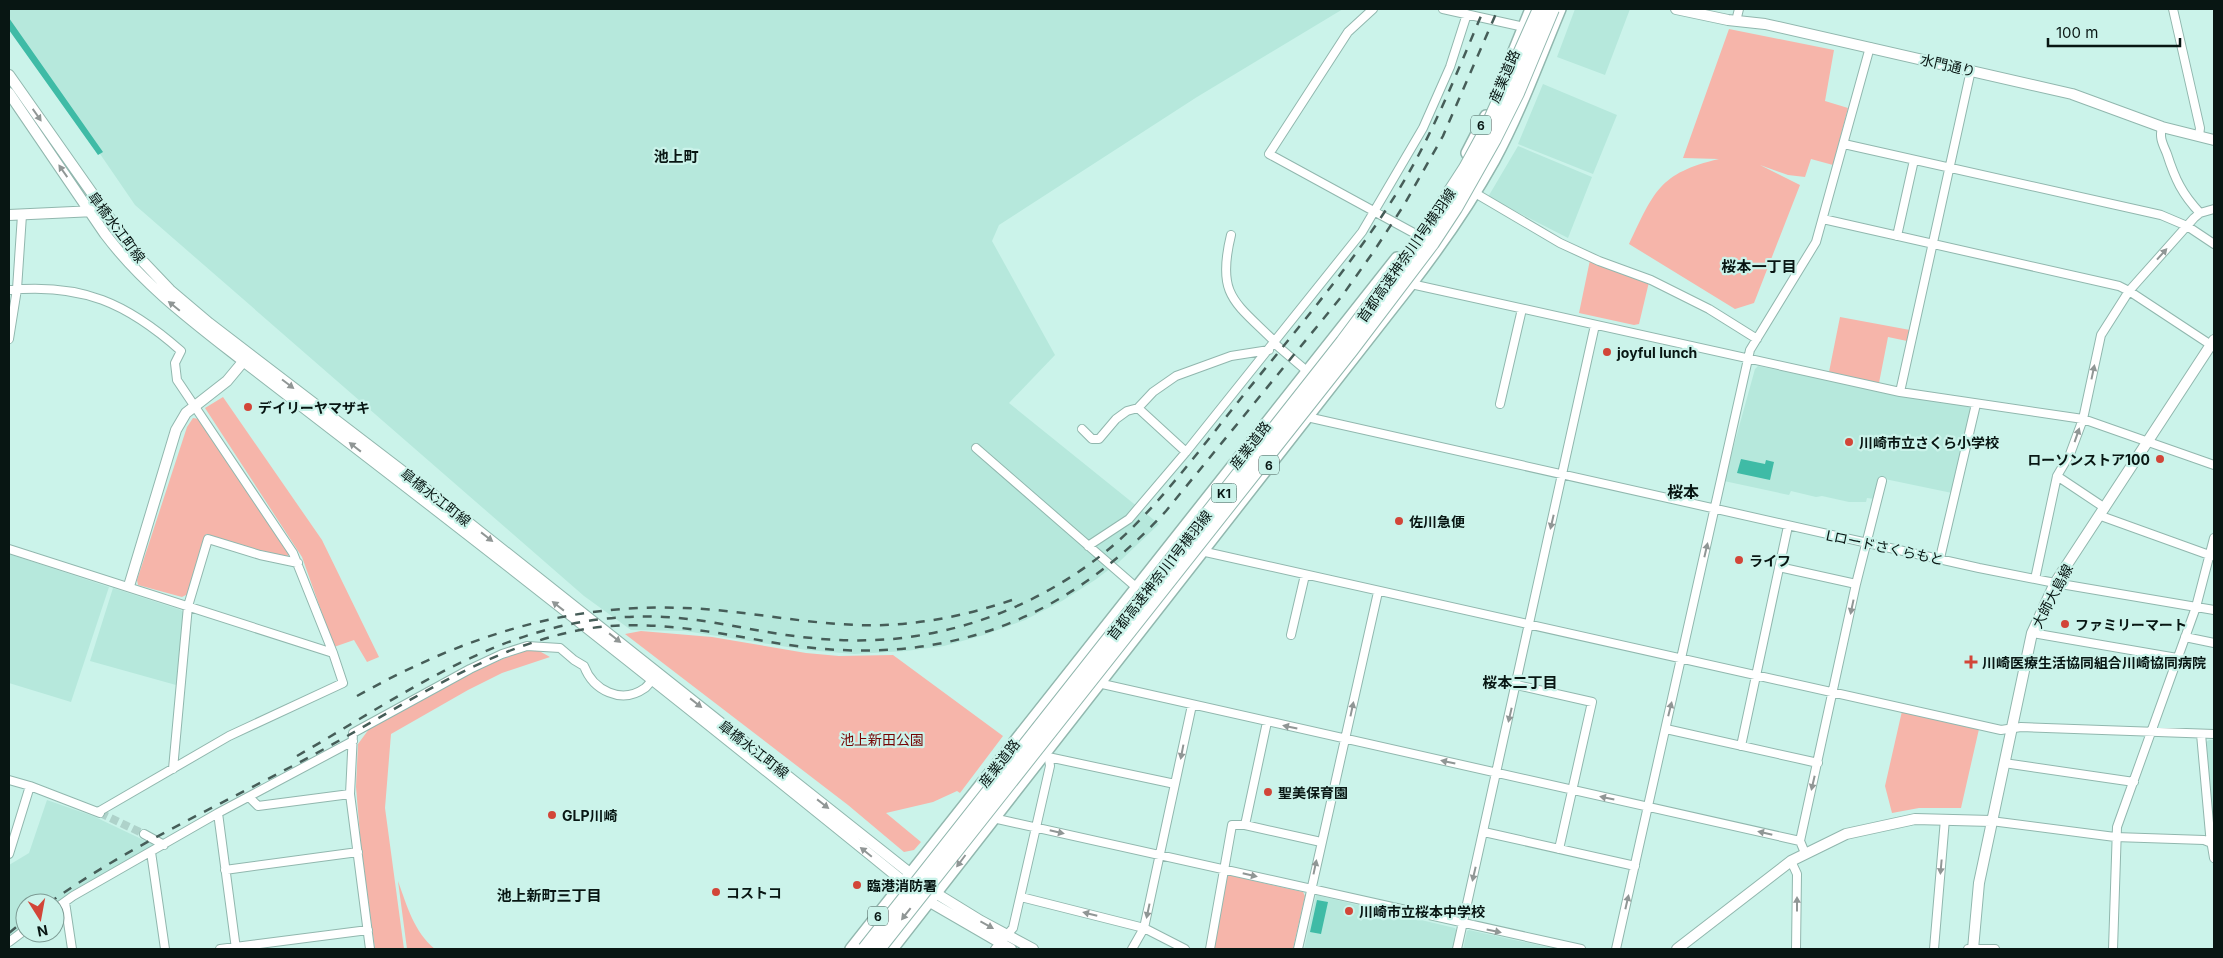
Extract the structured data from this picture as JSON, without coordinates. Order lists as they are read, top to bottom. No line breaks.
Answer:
{"streets":{"highway":["首都高速神奈川1号横羽線","K1"],"main road":["産業道路","6"],"street":["水門通り","皐橋水江町線","Lロードさくらもと","大師大島線"]},"crossings":[["産業道路","皐橋水江町線"],["産業道路","Lロードさくらもと"],["Lロードさくらもと","大師大島線"]],"districts":["池上町","桜本一丁目","桜本","桜本二丁目","池上新町三丁目"],"parks":["池上新田公園"],"places":{"other":["joyful lunch","デイリーヤマザキ","川崎市立さくら小学校","ローソンストア100","佐川急便","ライフ","ファミリーマート","聖美保育園","GLP川崎","臨港消防署","コストコ","川崎市立桜本中学校"],"health":["川崎医療生活協同組合川崎協同病院"]},"scale_bar":"100 m","north":"bottom"}
